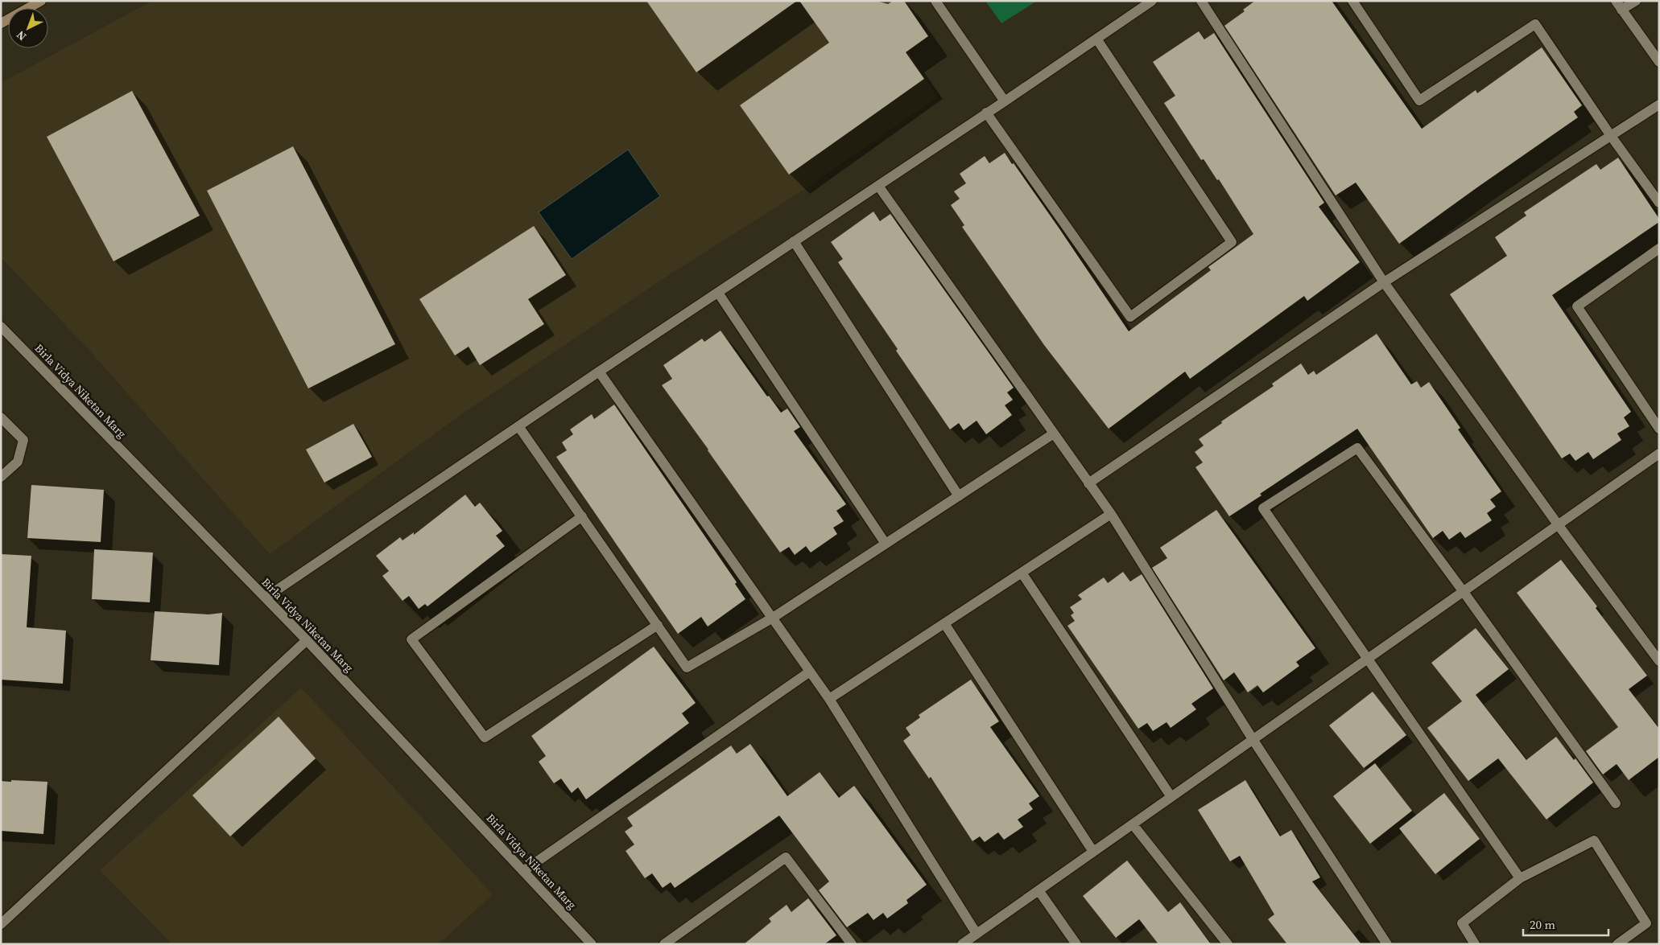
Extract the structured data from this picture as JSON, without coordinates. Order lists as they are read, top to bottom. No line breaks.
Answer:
{"streets":{"street":["Birla Vidya Niketan Marg"]},"scale_bar":"20 m","north":"bottom left"}
